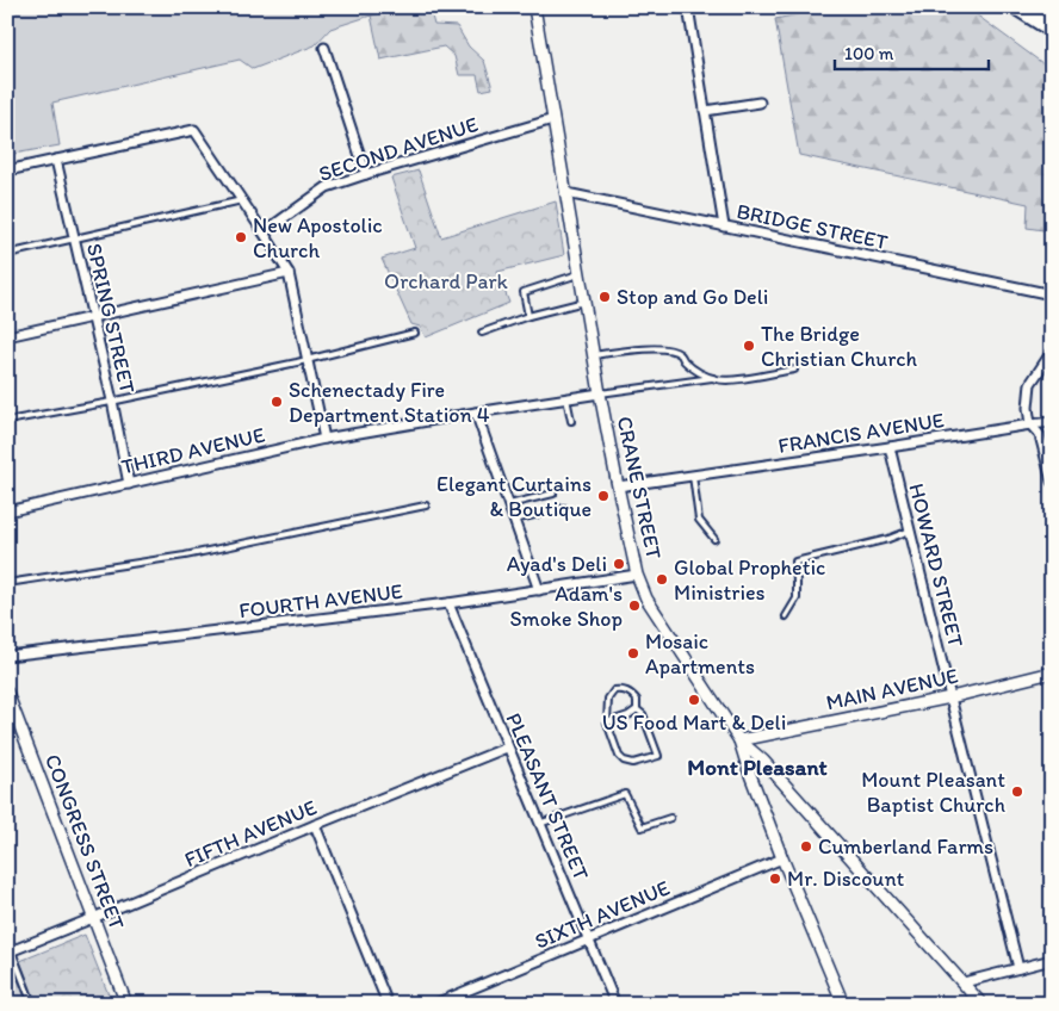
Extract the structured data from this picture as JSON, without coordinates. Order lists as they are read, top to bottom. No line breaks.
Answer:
{"streets":{"street":["SECOND AVENUE","BRIDGE STREET","SPRING STREET","FRANCIS AVENUE","THIRD AVENUE","CRANE STREET","HOWARD STREET","FOURTH AVENUE","MAIN AVENUE","PLEASANT STREET","FIFTH AVENUE","CONGRESS STREET","SIXTH AVENUE"]},"crossings":[["SECOND AVENUE","CRANE STREET"],["BRIDGE STREET","CRANE STREET"],["SPRING STREET","THIRD AVENUE"],["FRANCIS AVENUE","CRANE STREET"],["FRANCIS AVENUE","HOWARD STREET"],["THIRD AVENUE","CRANE STREET"],["CRANE STREET","FOURTH AVENUE"],["CRANE STREET","MAIN AVENUE"],["CRANE STREET","SIXTH AVENUE"],["HOWARD STREET","MAIN AVENUE"],["FOURTH AVENUE","PLEASANT STREET"],["PLEASANT STREET","FIFTH AVENUE"],["PLEASANT STREET","SIXTH AVENUE"],["FIFTH AVENUE","CONGRESS STREET"]],"districts":["Mont Pleasant"],"parks":["Orchard Park"],"places":["New Apostolic Church","Stop and Go Deli","The Bridge Christian Church","Schenectady Fire Department Station 4","Elegant Curtains & Boutique","Ayad's Deli","Global Prophetic Ministries","Adam's Smoke Shop","Mosaic Apartments","US Food Mart & Deli","Mount Pleasant Baptist Church","Cumberland Farms","Mr. Discount"],"scale_bar":"100 m"}
